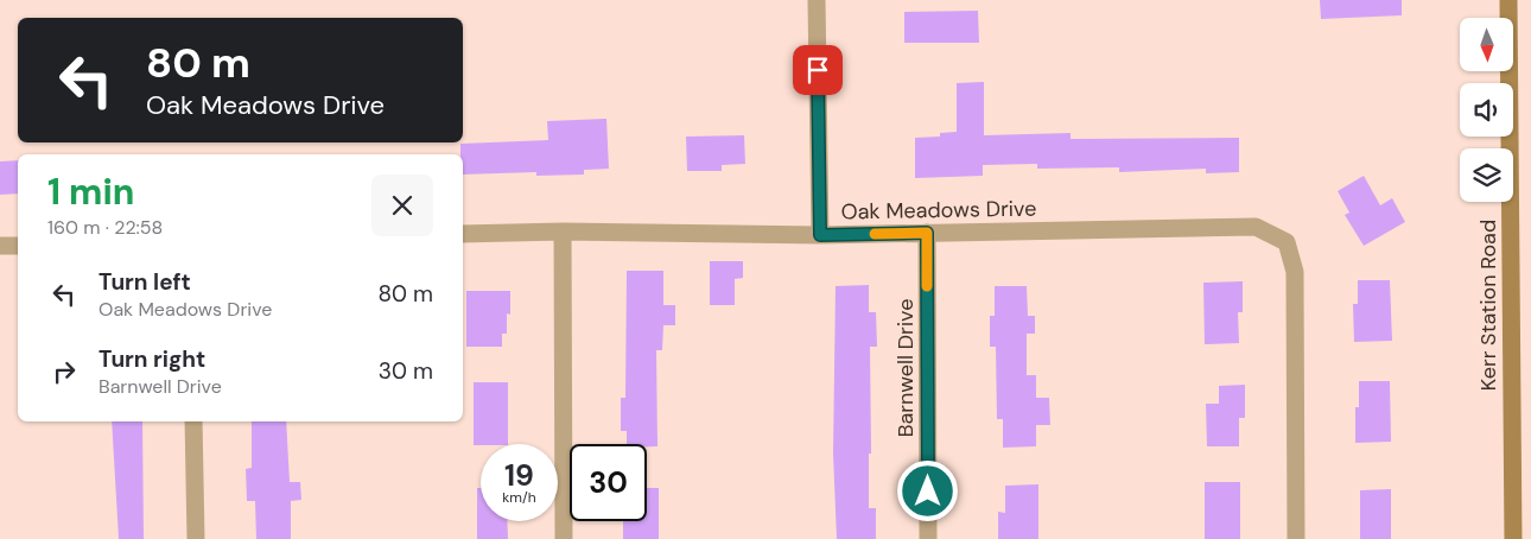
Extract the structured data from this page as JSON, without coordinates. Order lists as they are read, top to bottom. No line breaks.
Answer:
{"streets":{"street":["Oak Meadows Drive","Kerr Station Road","Barnwell Drive"]},"crossings":[["Oak Meadows Drive","Barnwell Drive"]],"north":"bottom","page":{"turn":["80 m","Oak Meadows Drive"],"heading":["1 min","160 m · 22:58"],"list":[{"name":"Turn left","note":"Oak Meadows Drive","value":"80 m"},{"name":"Turn right","note":"Barnwell Drive","value":"30 m"}],"speed":"19 km/h","limit":"30"}}
